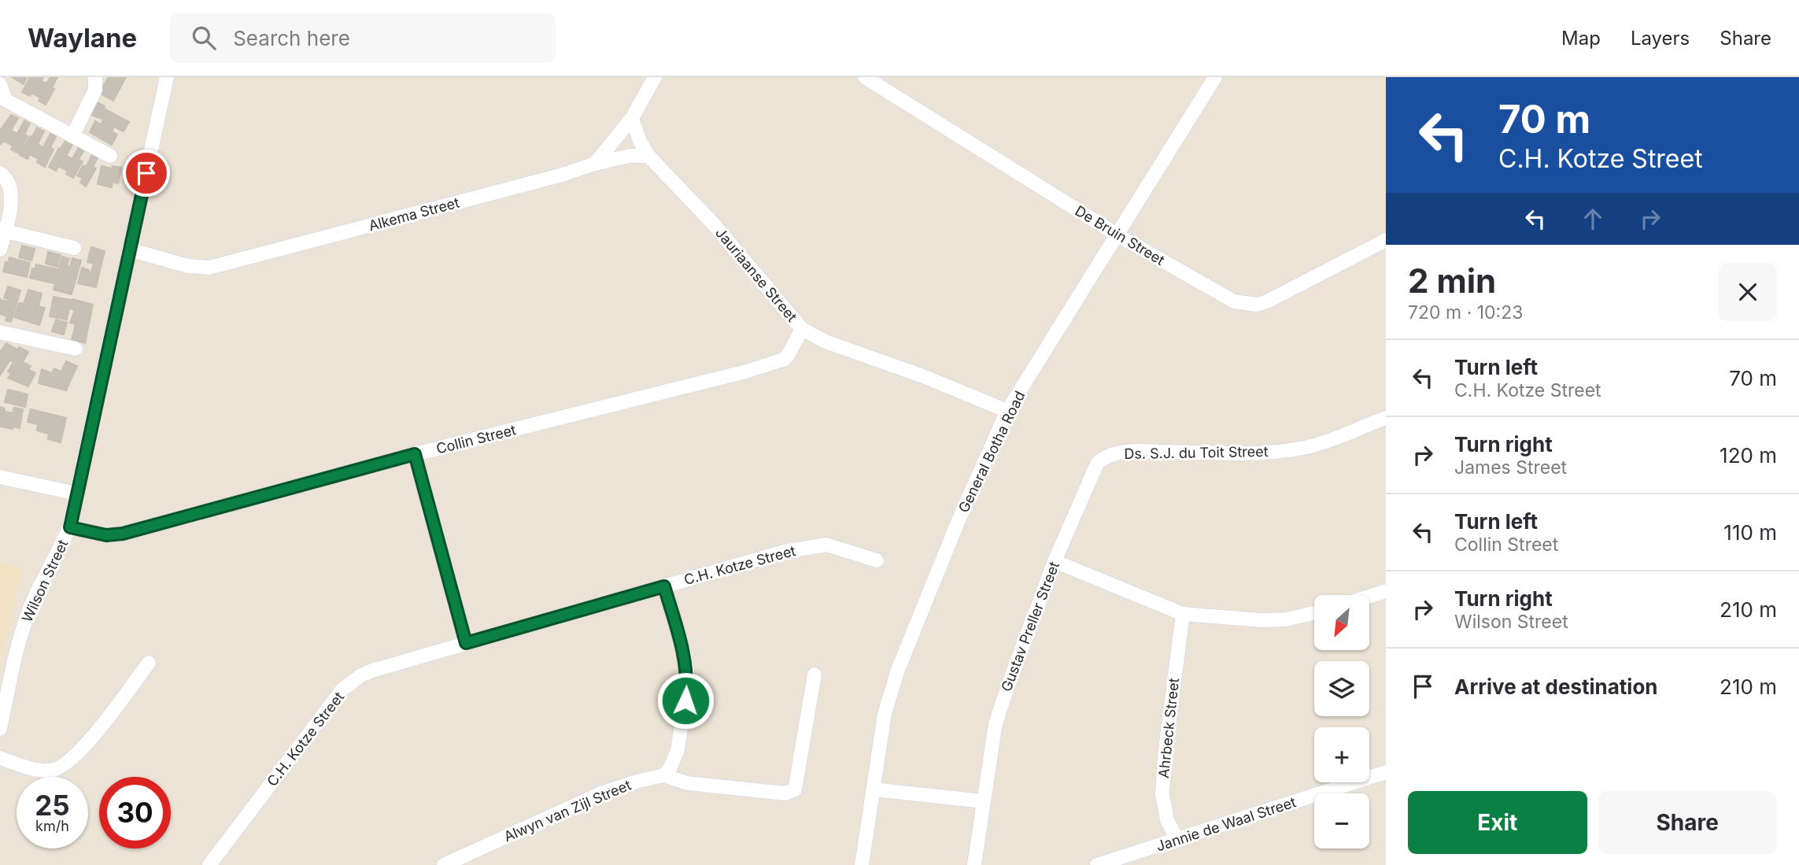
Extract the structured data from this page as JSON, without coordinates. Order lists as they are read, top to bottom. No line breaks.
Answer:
{"streets":{"street":["Alkema Street","De Bruin Street","Jauriaanse Street","Collin Street","General Botha Road","Ds. S.J. du Toit Street","C.H. Kotze Street","Wilson Street","Gustav Preller Street","Ahrbeck Street","Alwyn van Zijl Street","Jannie de Waal Street"]},"crossings":[["Alkema Street","Wilson Street"],["De Bruin Street","General Botha Road"],["Jauriaanse Street","Collin Street"],["Jauriaanse Street","General Botha Road"],["Collin Street","Wilson Street"],["Ds. S.J. du Toit Street","Gustav Preller Street"],["Ahrbeck Street","Jannie de Waal Street"]],"north":"bottom left","page":{"header":"Waylane","search":"Search here","nav":["Map","Layers","Share"],"turn":["70 m","C.H. Kotze Street"],"heading":["2 min","720 m · 10:23"],"list":[{"name":"Turn left","note":"C.H. Kotze Street","value":"70 m"},{"name":"Turn right","note":"James Street","value":"120 m"},{"name":"Turn left","note":"Collin Street","value":"110 m"},{"name":"Turn right","note":"Wilson Street","value":"210 m"},{"name":"Arrive at destination","value":"210 m"}],"map_buttons":["+","−"],"speed":"25 km/h","limit":"30","buttons":["Exit","Share"]}}
